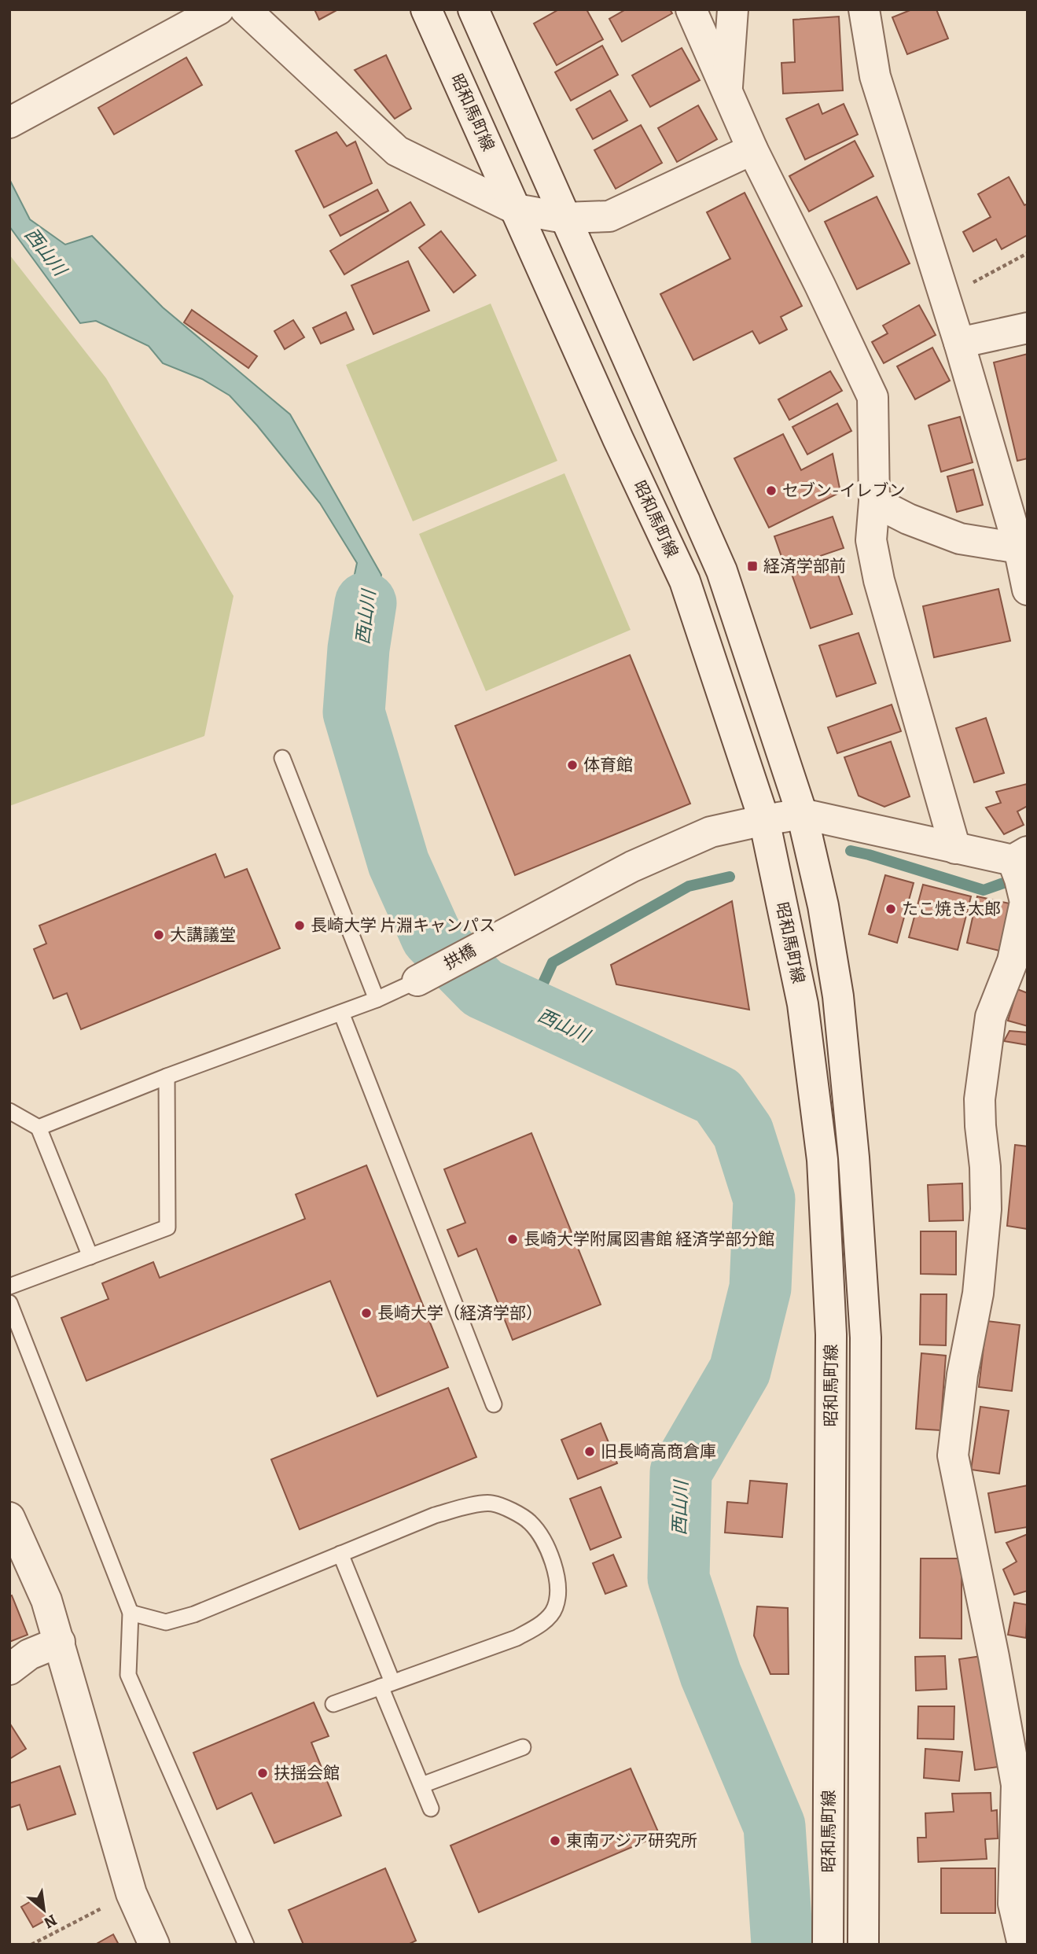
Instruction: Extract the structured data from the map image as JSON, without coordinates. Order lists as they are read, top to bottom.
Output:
{
  "streets": {
    "street": ["昭和馬町線", "拱橋"]
  },
  "crossings": [
    ["昭和馬町線", "拱橋"]
  ],
  "water": ["西山川"],
  "places": {
    "other": [
      "セブン-イレブン",
      "体育館",
      "たこ焼き太郎",
      "長崎大学 片淵キャンパス",
      "大講議堂",
      "長崎大学附属図書館 経済学部分館",
      "長崎大学（経済学部）",
      "旧長崎高商倉庫",
      "扶揺会館",
      "東南アジア研究所"
    ],
    "transit": ["経済学部前"]
  },
  "north": "bottom right"
}
